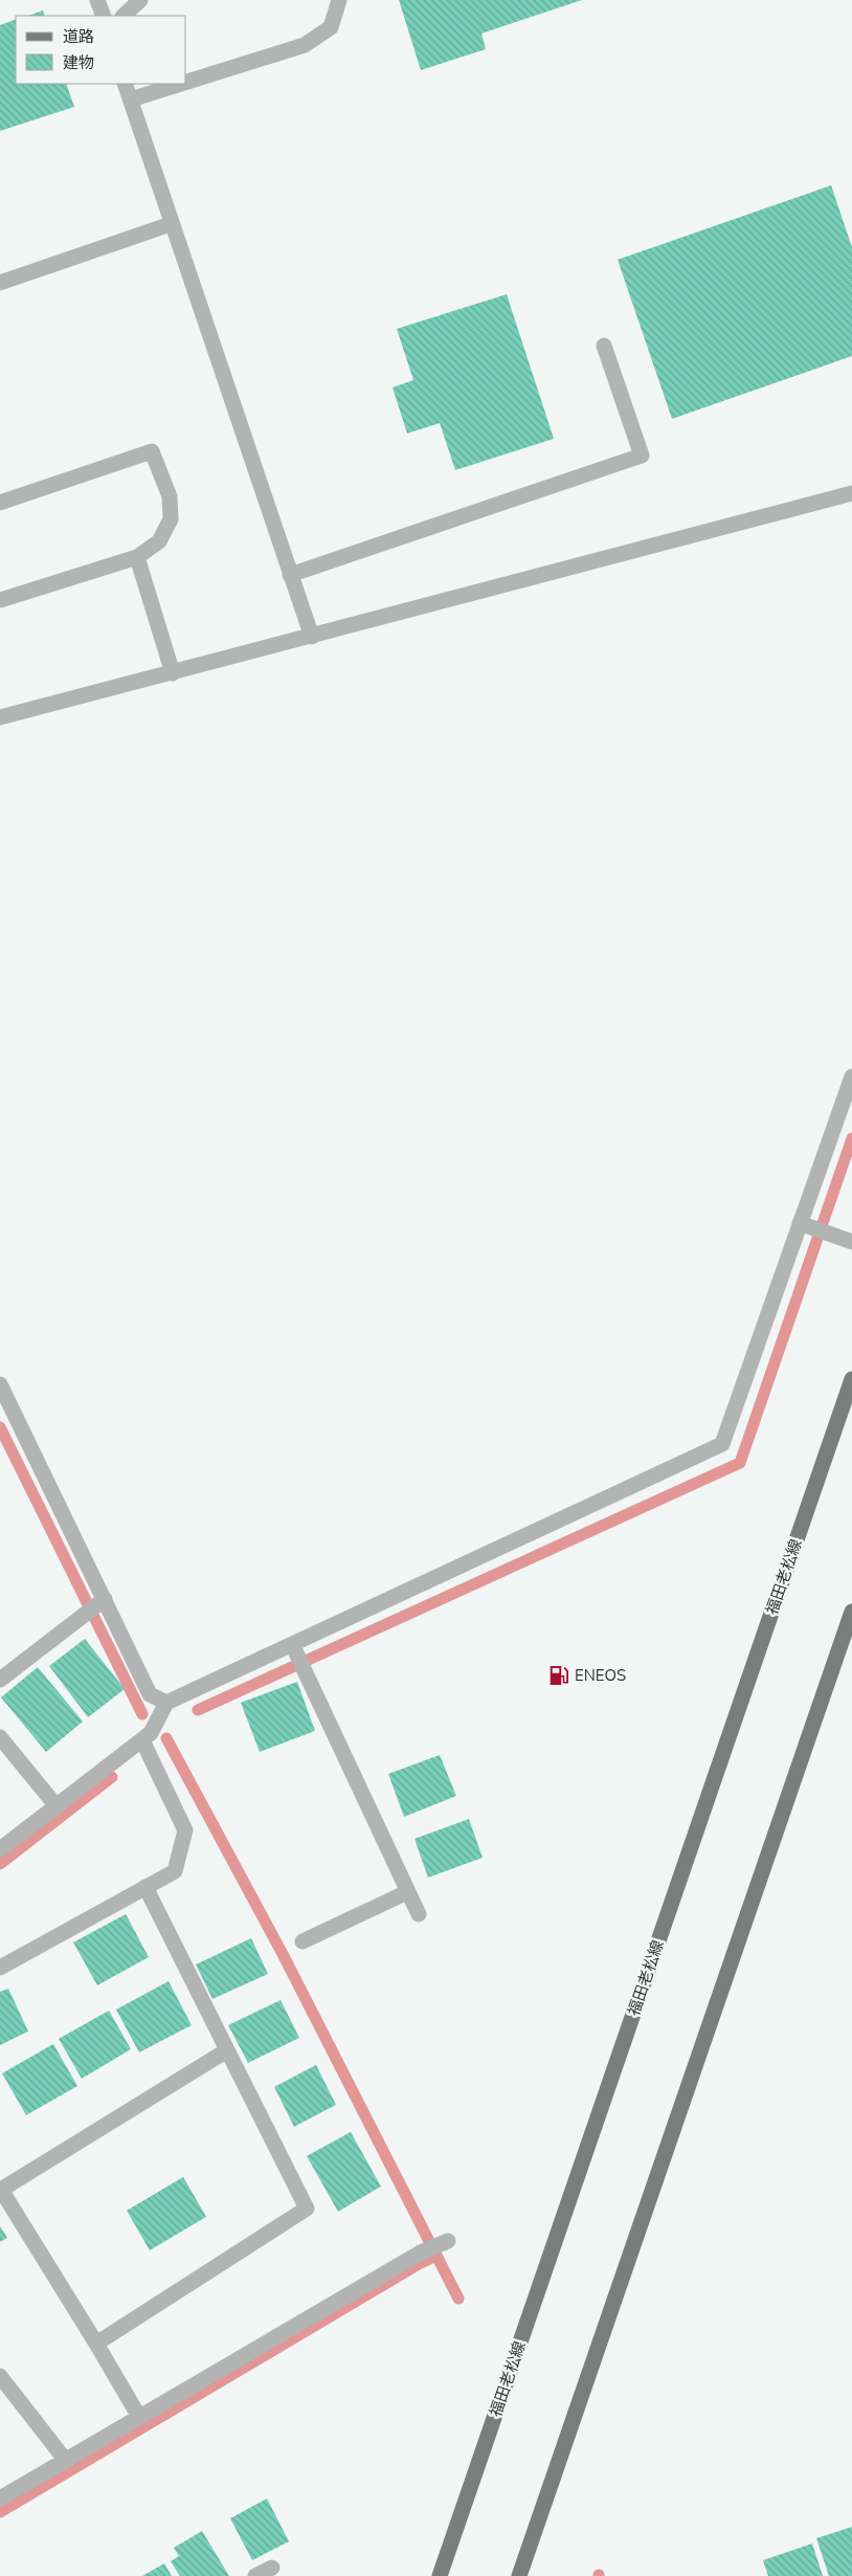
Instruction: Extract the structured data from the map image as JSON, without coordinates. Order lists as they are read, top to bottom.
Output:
{
  "streets": {
    "main road": ["福田老松線"]
  },
  "places": {
    "fuel station": ["ENEOS"]
  },
  "legend": ["道路", "建物"]
}
